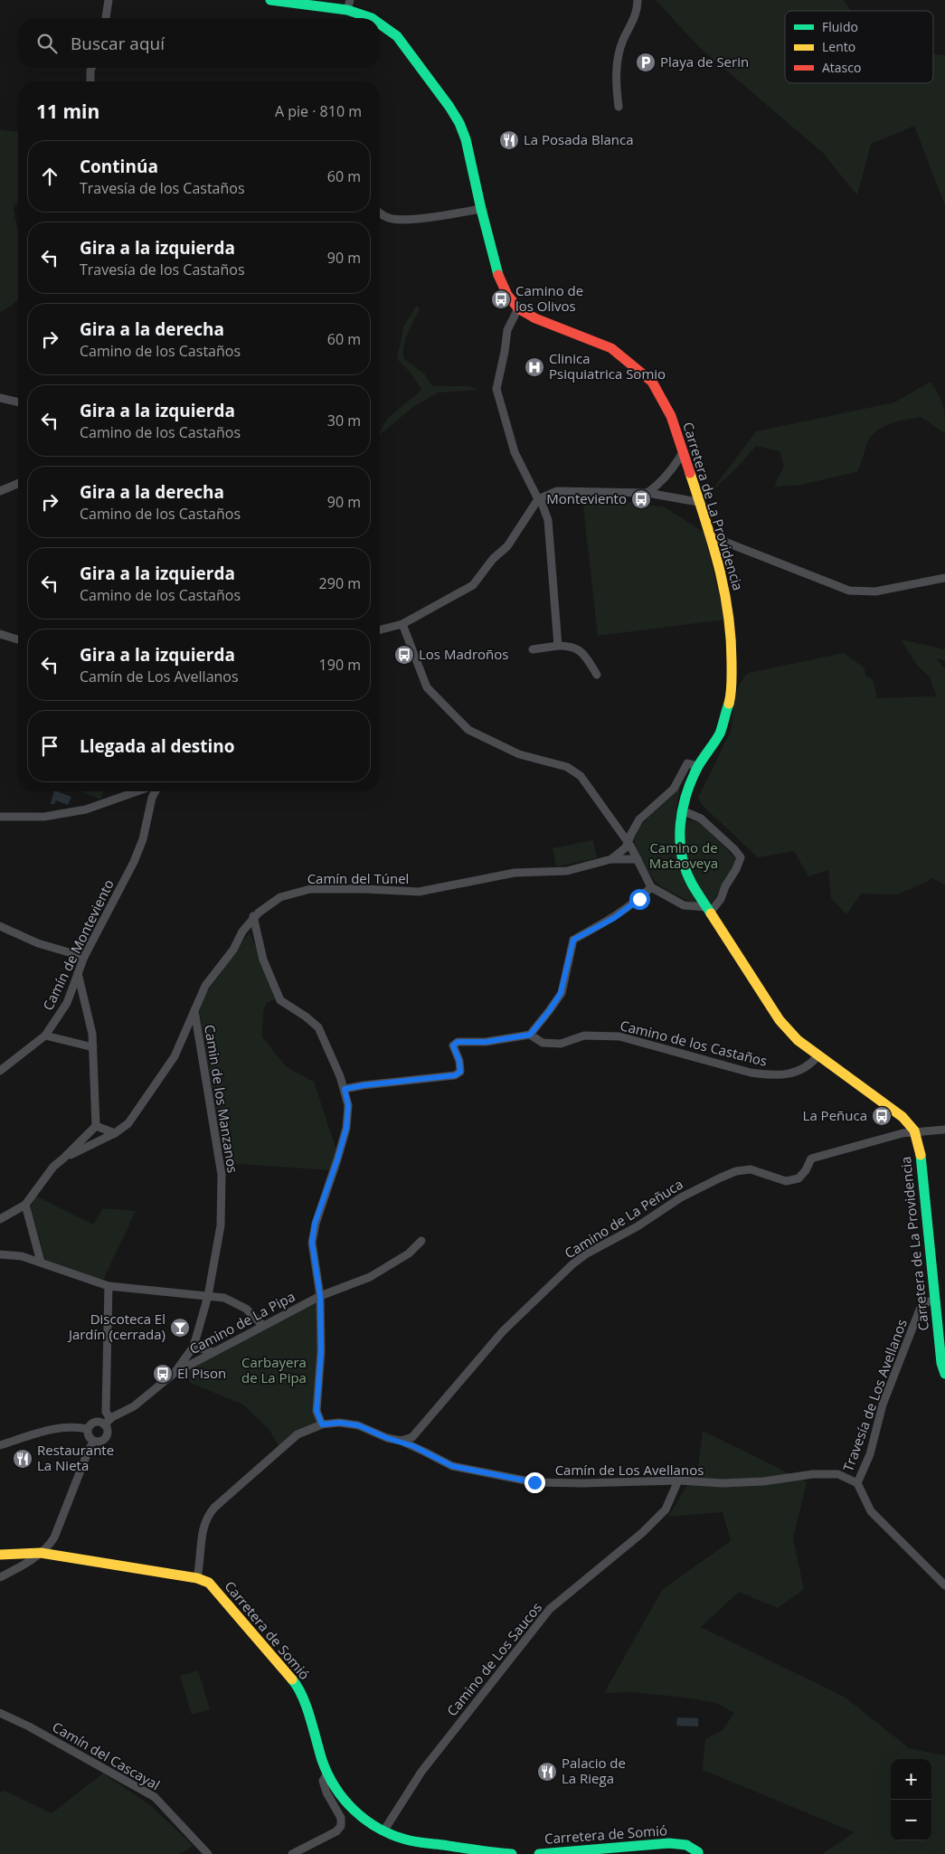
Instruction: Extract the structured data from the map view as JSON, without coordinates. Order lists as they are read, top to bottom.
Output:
{
  "streets": {
    "street": [
      "Carretera de La Providencia",
      "Camín del Túnel",
      "Camín de Monteviento",
      "Camino de los Castaños",
      "Camin de los Manzanos",
      "Camino de La Peñuca",
      "Camino de La Pipa",
      "Travesía de Los Avellanos",
      "Camín de Los Avellanos",
      "Carretera de Somió",
      "Camino de Los Saucos",
      "Camín del Cascayal"
    ]
  },
  "crossings": [
    ["Carretera de La Providencia", "Camino de los Castaños"],
    ["Carretera de La Providencia", "Camino de La Peñuca"],
    ["Carretera de La Providencia", "Travesía de Los Avellanos"],
    ["Camín del Túnel", "Camin de los Manzanos"],
    ["Camin de los Manzanos", "Camino de La Pipa"],
    ["Camino de La Peñuca", "Camín de Los Avellanos"],
    ["Travesía de Los Avellanos", "Camín de Los Avellanos"],
    ["Camín de Los Avellanos", "Carretera de Somió"],
    ["Camín de Los Avellanos", "Camino de Los Saucos"],
    ["Carretera de Somió", "Camino de Los Saucos"]
  ],
  "parks": ["Camino de Mataoveya", "Carbayera de La Pipa"],
  "places": {
    "parking": ["Playa de Serin"],
    "restaurant": ["La Posada Blanca", "Restaurante La Nieta", "Palacio de La Riega"],
    "bus stop": [
      "Camino de los Olivos",
      "Monteviento",
      "Los Madroños",
      "La Peñuca",
      "El Pison"
    ],
    "hospital": ["Clinica Psiquiatrica Somio"],
    "bar": ["Discoteca El Jardín (cerrada)"]
  },
  "legend": ["Fluido", "Lento", "Atasco"],
  "page": {
    "search": "Buscar aquí",
    "heading": ["11 min", "A pie · 810 m"],
    "list": [
      ["Continúa", "Travesía de los Castaños", "60 m"],
      ["Gira a la izquierda", "Travesía de los Castaños", "90 m"],
      ["Gira a la derecha", "Camino de los Castaños", "60 m"],
      ["Gira a la izquierda", "Camino de los Castaños", "30 m"],
      ["Gira a la derecha", "Camino de los Castaños", "90 m"],
      ["Gira a la izquierda", "Camino de los Castaños", "290 m"],
      ["Gira a la izquierda", "Camín de Los Avellanos", "190 m"],
      "Llegada al destino"
    ],
    "map_buttons": ["+", "−"]
  }
}
